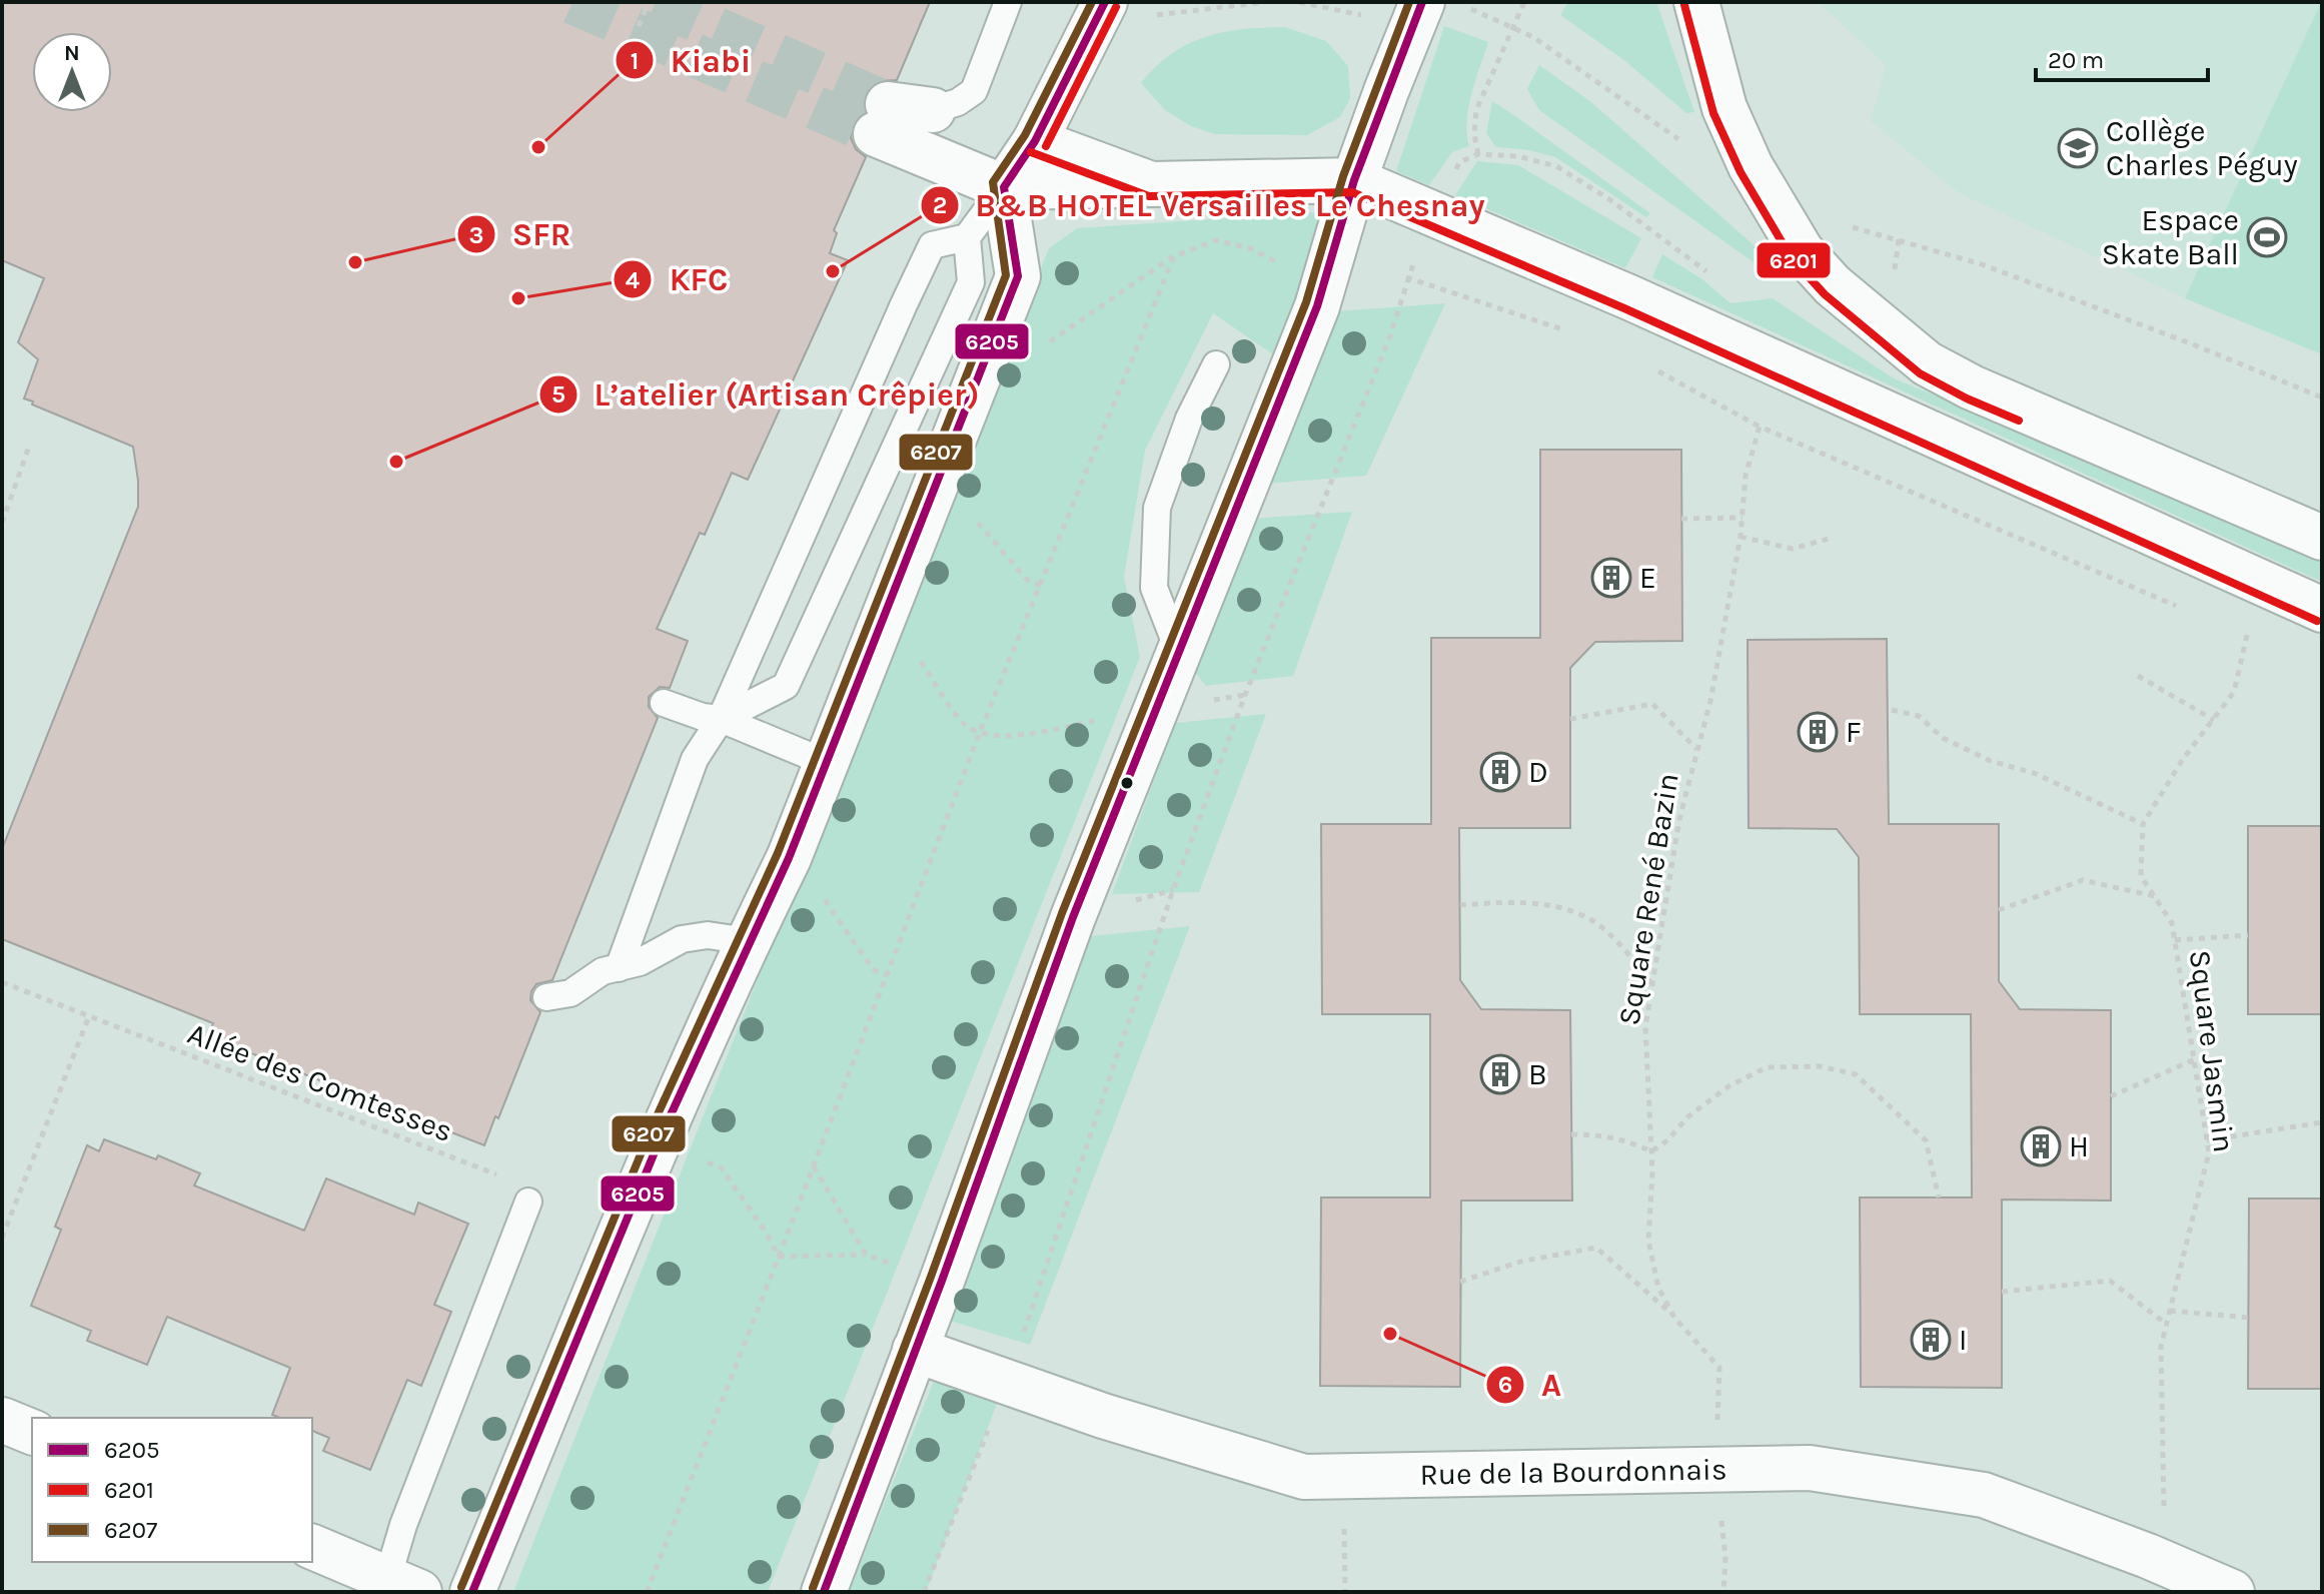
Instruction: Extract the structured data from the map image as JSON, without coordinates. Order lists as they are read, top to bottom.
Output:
{
  "streets": {
    "main road": ["Rue de la Bourdonnais"],
    "path": ["Square René Bazin", "Square Jasmin", "Allée des Comtesses"]
  },
  "crossings": [
    ["Square René Bazin", "Rue de la Bourdonnais"],
    ["Square Jasmin", "Rue de la Bourdonnais"]
  ],
  "places": {
    "other": [
      "Kiabi",
      "SFR",
      "B&B HOTEL Versailles Le Chesnay",
      "KFC",
      "L’atelier (Artisan Crêpier)",
      "A"
    ],
    "school or university": ["Collège Charles Péguy"],
    "sports": ["Espace Skate Ball"],
    "building": [
      "E",
      "F",
      "D",
      "B",
      "H",
      "I"
    ]
  },
  "lines": ["transit line 6205", "transit line 6207", "transit line 6201"],
  "legend": ["6205", "6201", "6207"],
  "scale_bar": "20 m",
  "north": "top"
}
